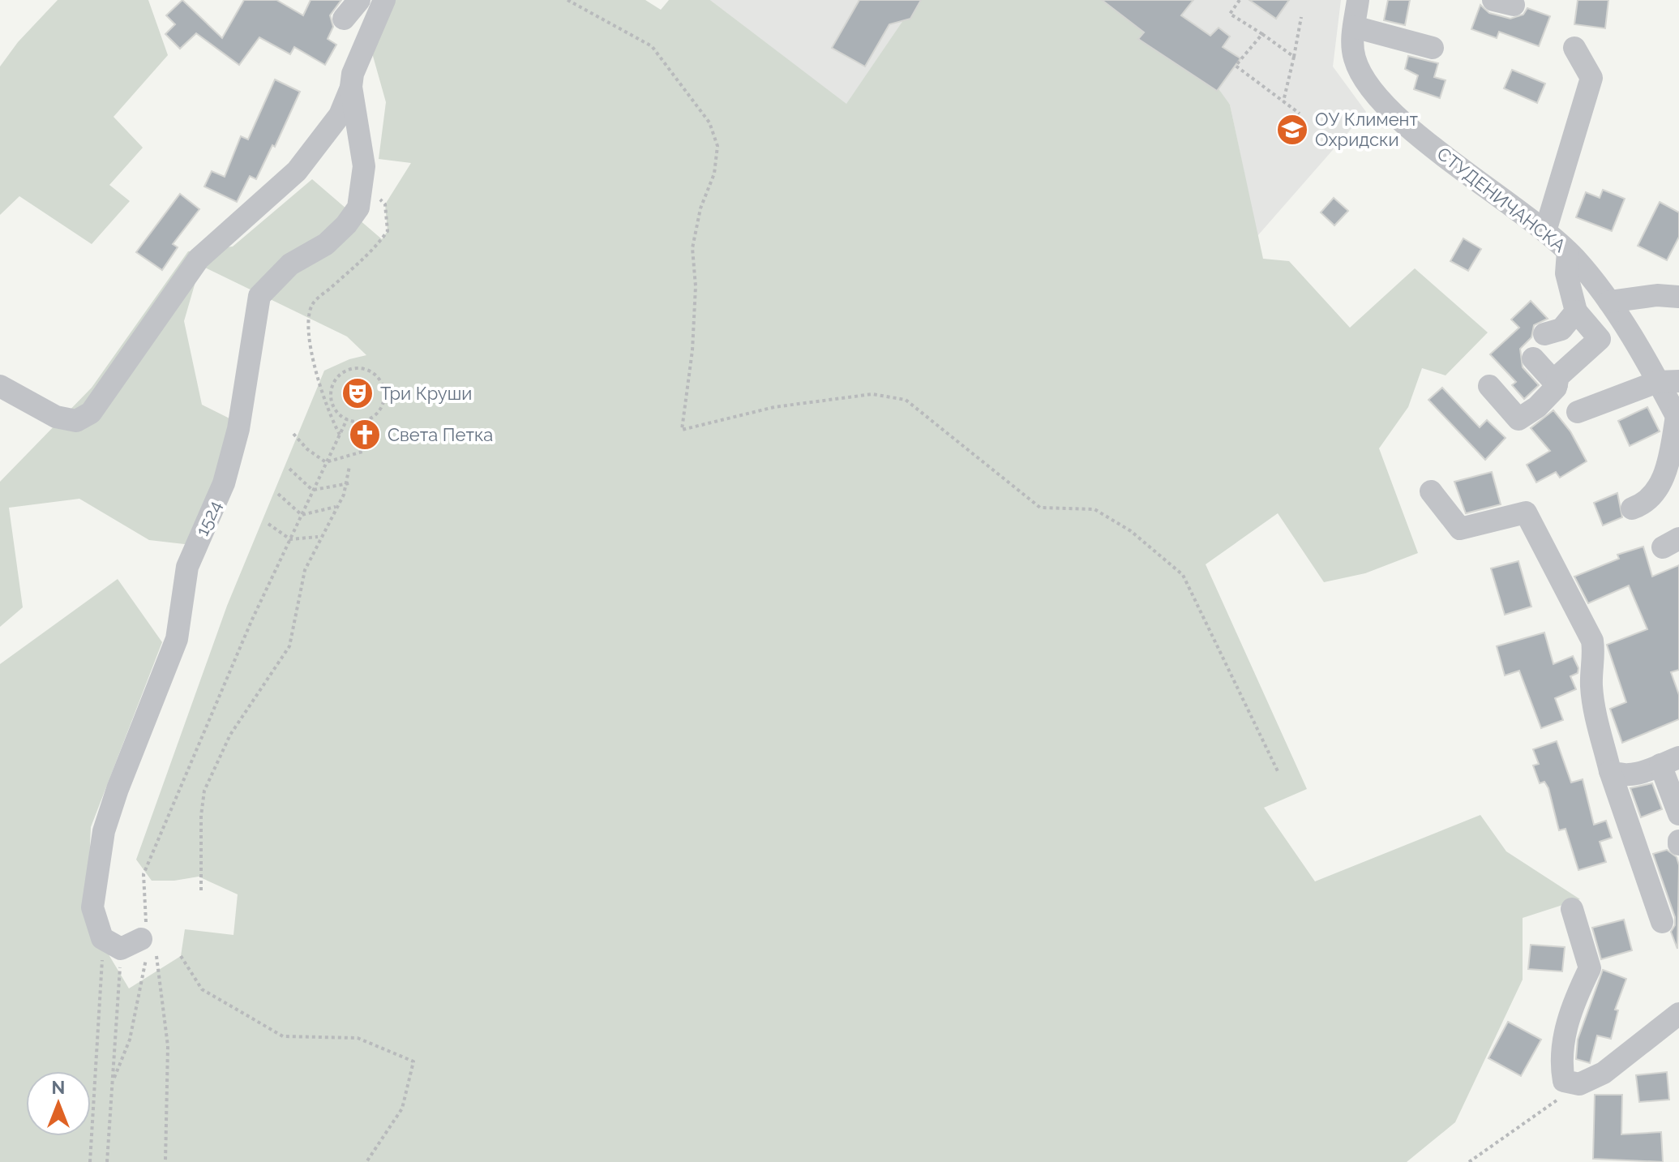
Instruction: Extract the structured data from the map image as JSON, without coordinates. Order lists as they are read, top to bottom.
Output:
{
  "streets": {
    "street": ["СТУДЕНИЧАНСКА", "1524"]
  },
  "places": {
    "school or university": ["ОУ Климент Охридски"],
    "theatre": ["Три Круши"],
    "church": ["Света Петка"]
  },
  "north": "top"
}
